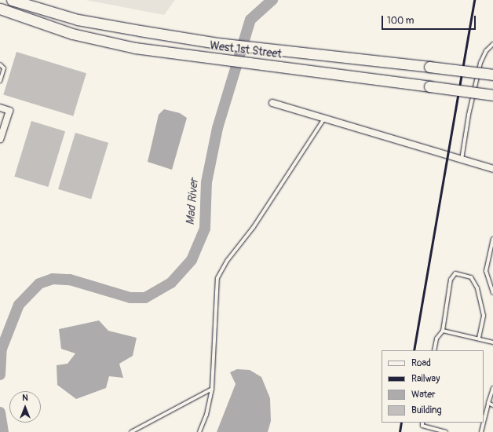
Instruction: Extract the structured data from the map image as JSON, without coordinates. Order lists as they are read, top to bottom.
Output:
{
  "streets": {
    "main road": ["West 1st Street"]
  },
  "water": ["Mad River"],
  "legend": [
    "Road",
    "Railway",
    "Water",
    "Building"
  ],
  "scale_bar": "100 m",
  "north": "top"
}
